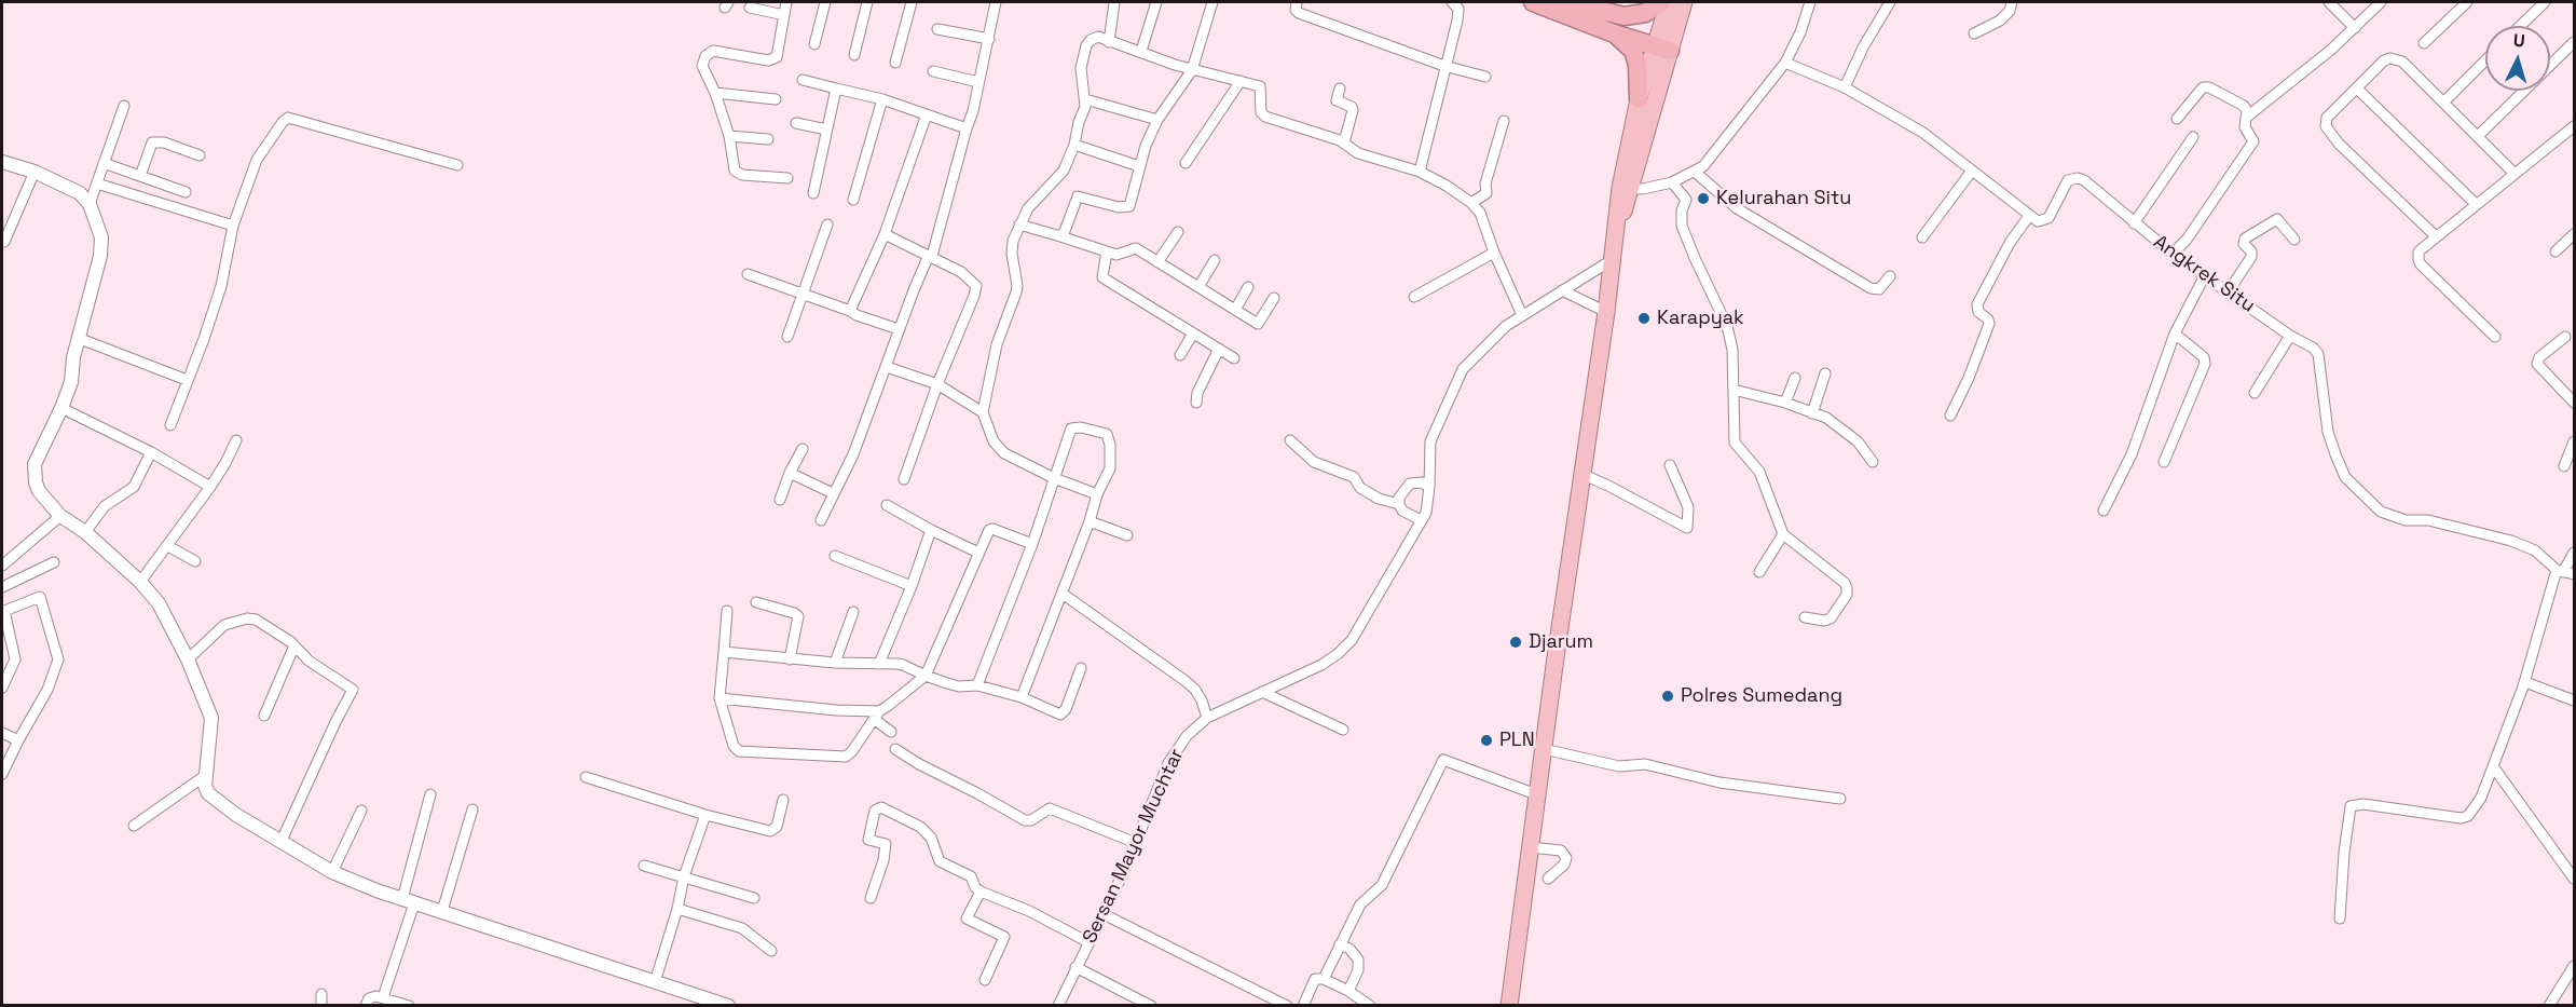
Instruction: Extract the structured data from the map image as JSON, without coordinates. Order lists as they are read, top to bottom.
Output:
{
  "streets": {
    "street": ["Angkrek Situ", "Sersan Mayor Muchtar"]
  },
  "places": [
    "Kelurahan Situ",
    "Karapyak",
    "Djarum",
    "Polres Sumedang",
    "PLN"
  ],
  "north": "top"
}
